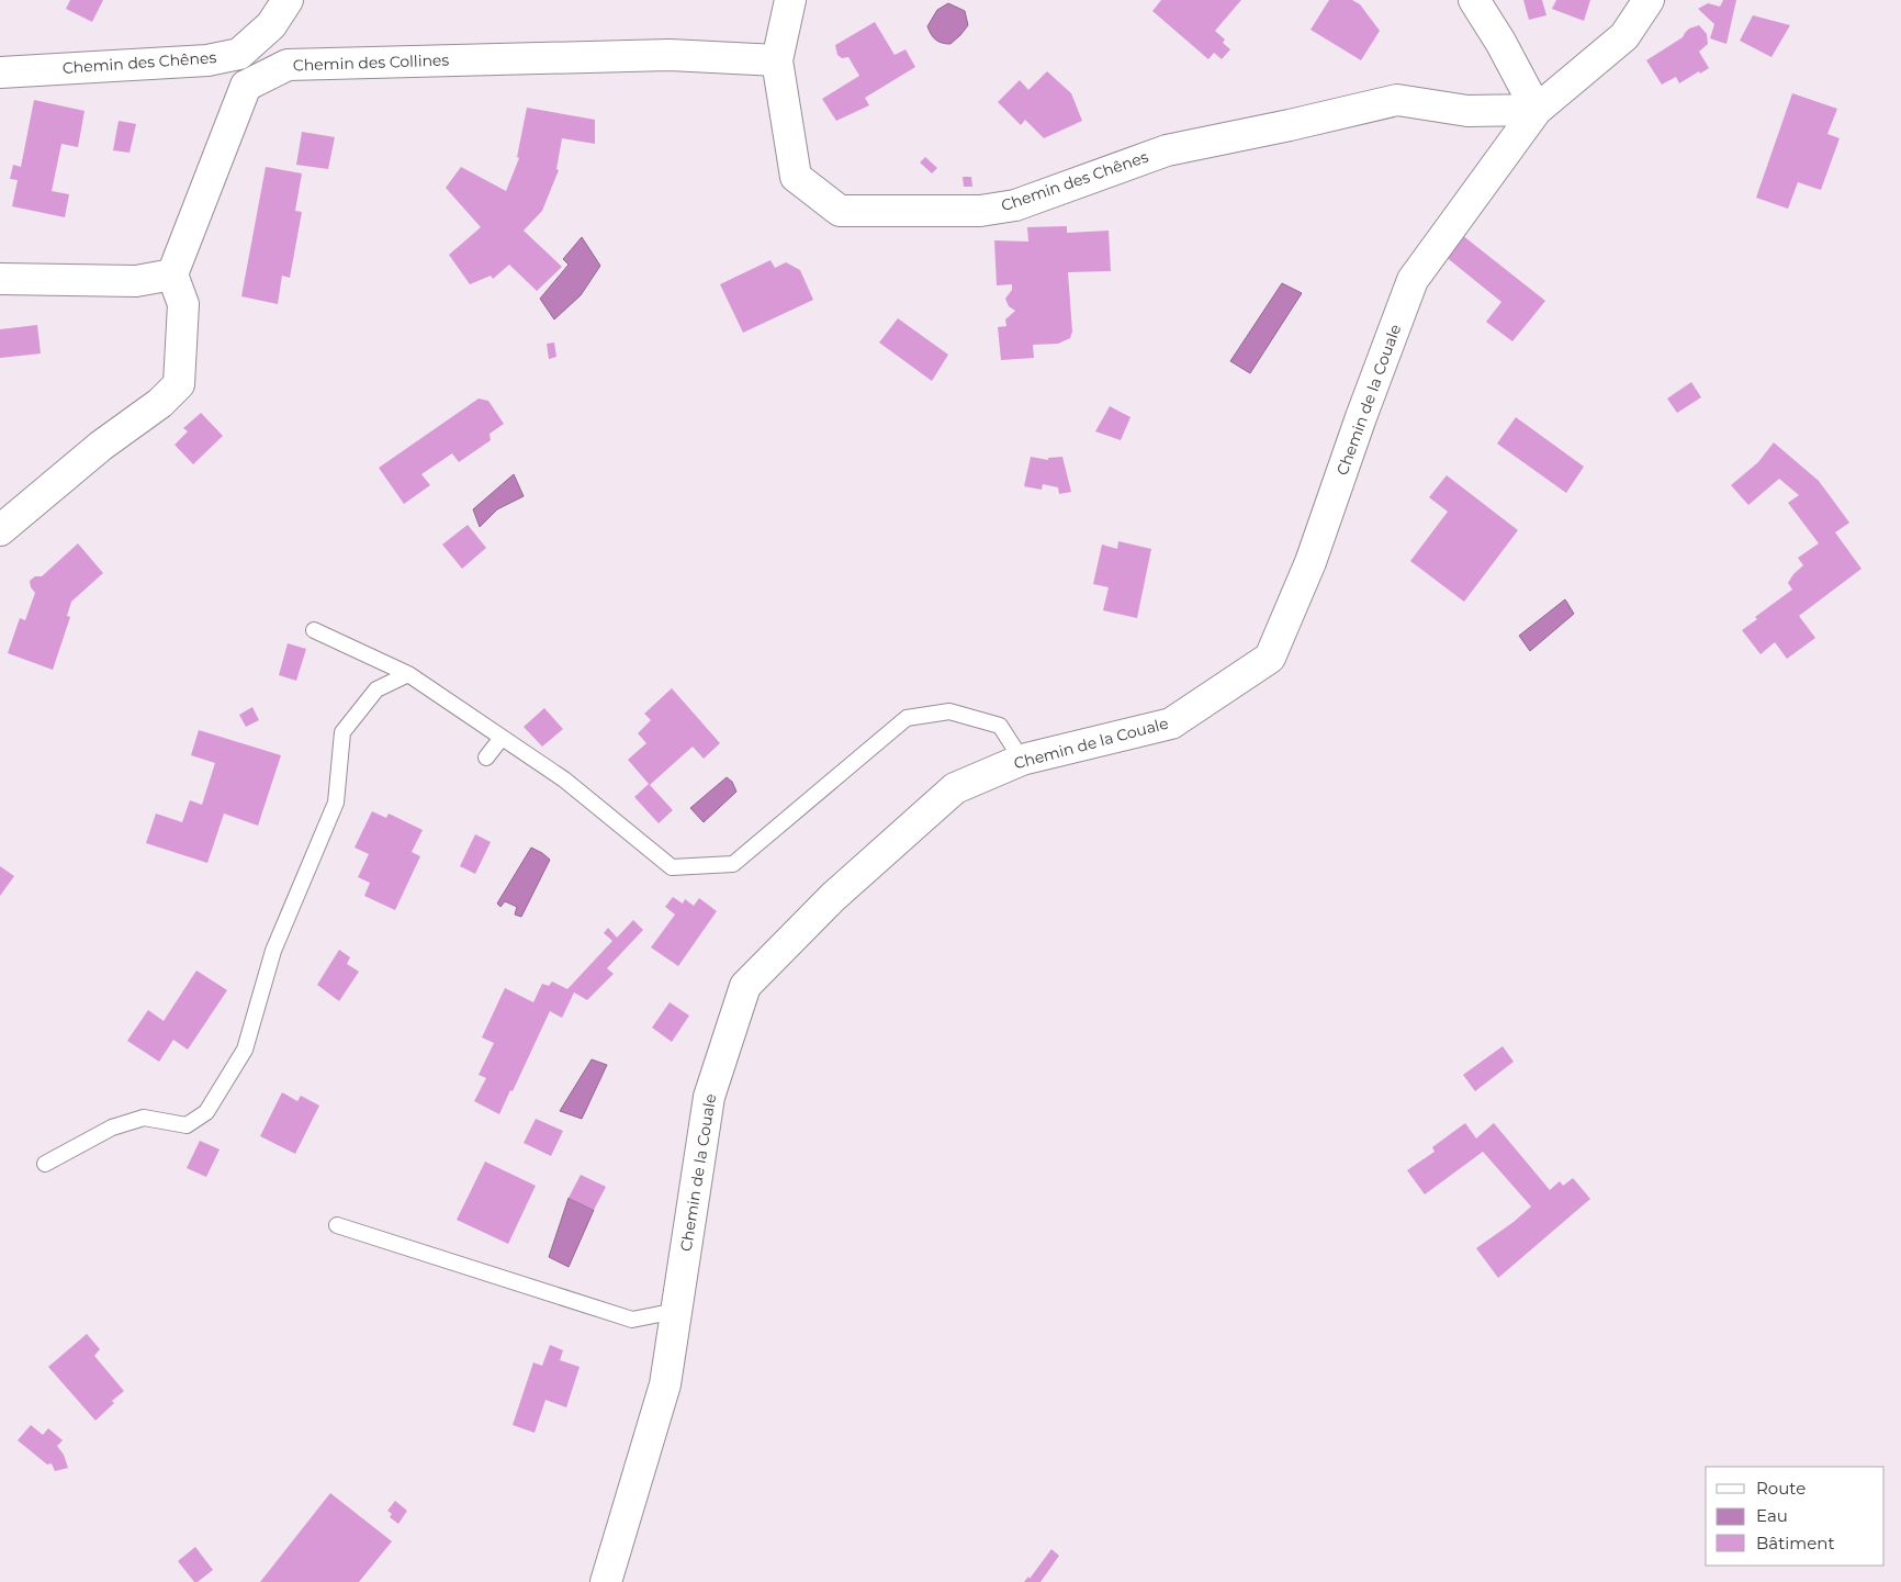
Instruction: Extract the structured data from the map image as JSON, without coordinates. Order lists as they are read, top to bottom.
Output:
{
  "streets": {
    "street": ["Chemin des Chênes", "Chemin des Collines", "Chemin de la Couale"]
  },
  "crossings": [
    ["Chemin des Chênes", "Chemin des Collines"],
    ["Chemin des Chênes", "Chemin de la Couale"]
  ],
  "legend": ["Route", "Eau", "Bâtiment"]
}
